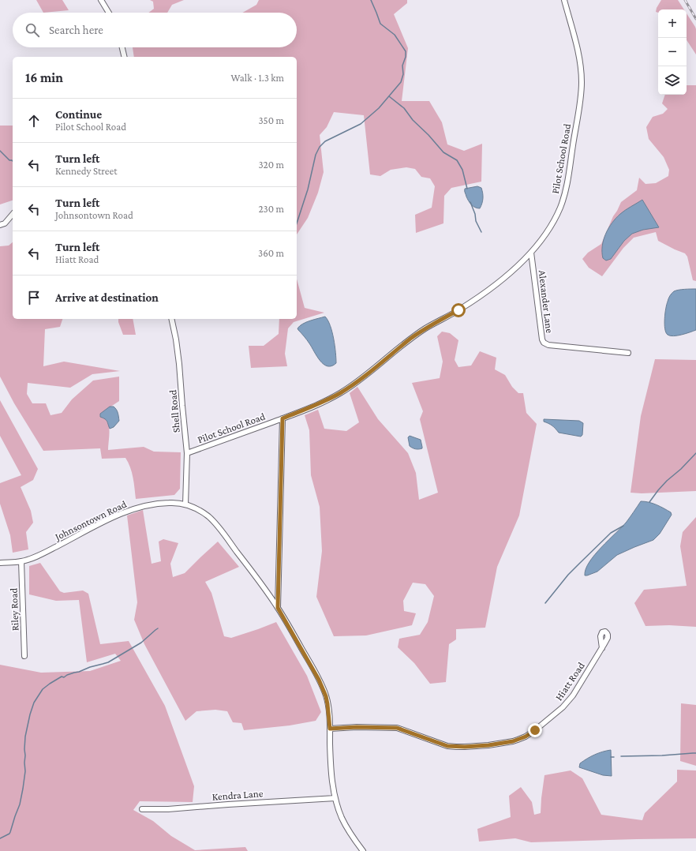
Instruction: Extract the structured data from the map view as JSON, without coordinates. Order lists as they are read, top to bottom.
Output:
{
  "streets": {
    "street": [
      "Pilot School Road",
      "Alexander Lane",
      "Shell Road",
      "Johnsontown Road",
      "Riley Road",
      "Hiatt Road",
      "Kendra Lane"
    ]
  },
  "crossings": [
    ["Pilot School Road", "Alexander Lane"],
    ["Pilot School Road", "Shell Road"],
    ["Shell Road", "Johnsontown Road"],
    ["Johnsontown Road", "Riley Road"],
    ["Johnsontown Road", "Hiatt Road"],
    ["Johnsontown Road", "Kendra Lane"]
  ],
  "page": {
    "map_buttons": ["+", "−"],
    "search": "Search here",
    "heading": ["16 min", "Walk · 1.3 km"],
    "list": [
      ["Continue", "Pilot School Road", "350 m"],
      ["Turn left", "Kennedy Street", "320 m"],
      ["Turn left", "Johnsontown Road", "230 m"],
      ["Turn left", "Hiatt Road", "360 m"],
      "Arrive at destination"
    ]
  }
}
